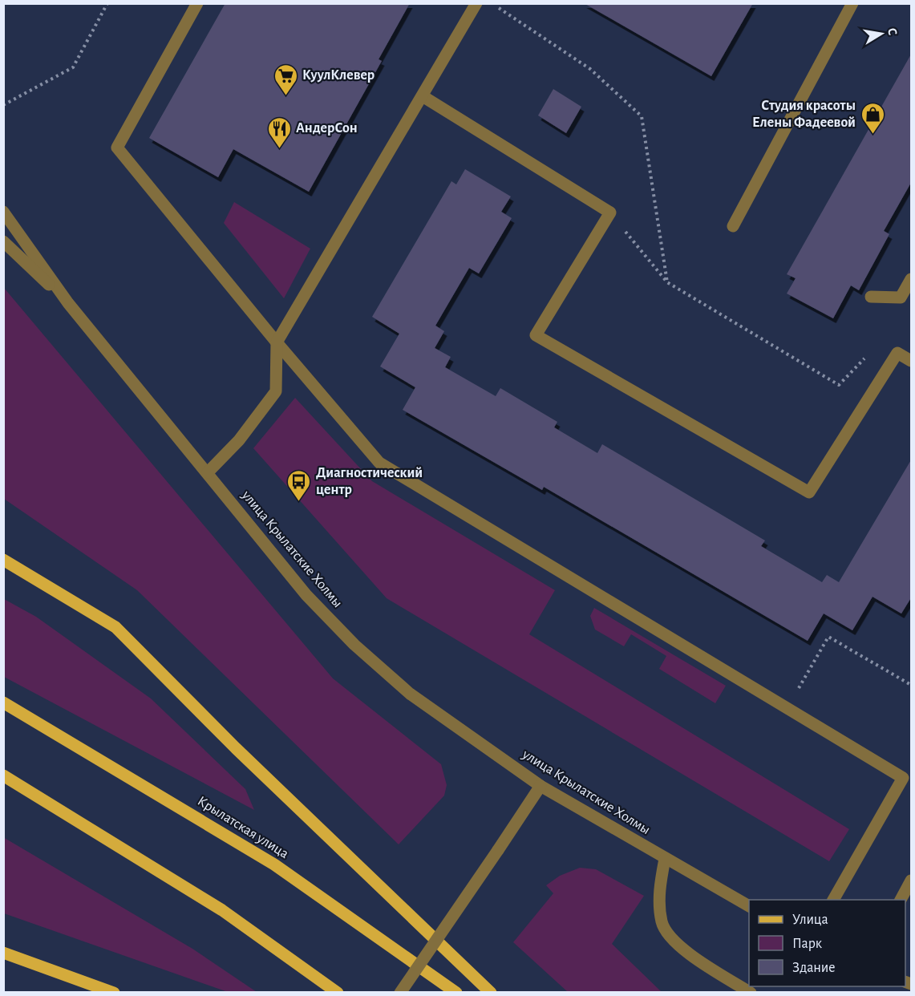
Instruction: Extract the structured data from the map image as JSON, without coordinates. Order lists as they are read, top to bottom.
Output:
{
  "streets": {
    "main road": ["Крылатская улица"],
    "street": ["улица Крылатские Холмы"]
  },
  "places": {
    "supermarket": ["КуулКлевер"],
    "shop": ["Студия красоты Елены Фадеевой"],
    "restaurant": ["АндерСон"],
    "bus stop": ["Диагностический центр"]
  },
  "legend": ["Улица", "Парк", "Здание"],
  "north": "right"
}
